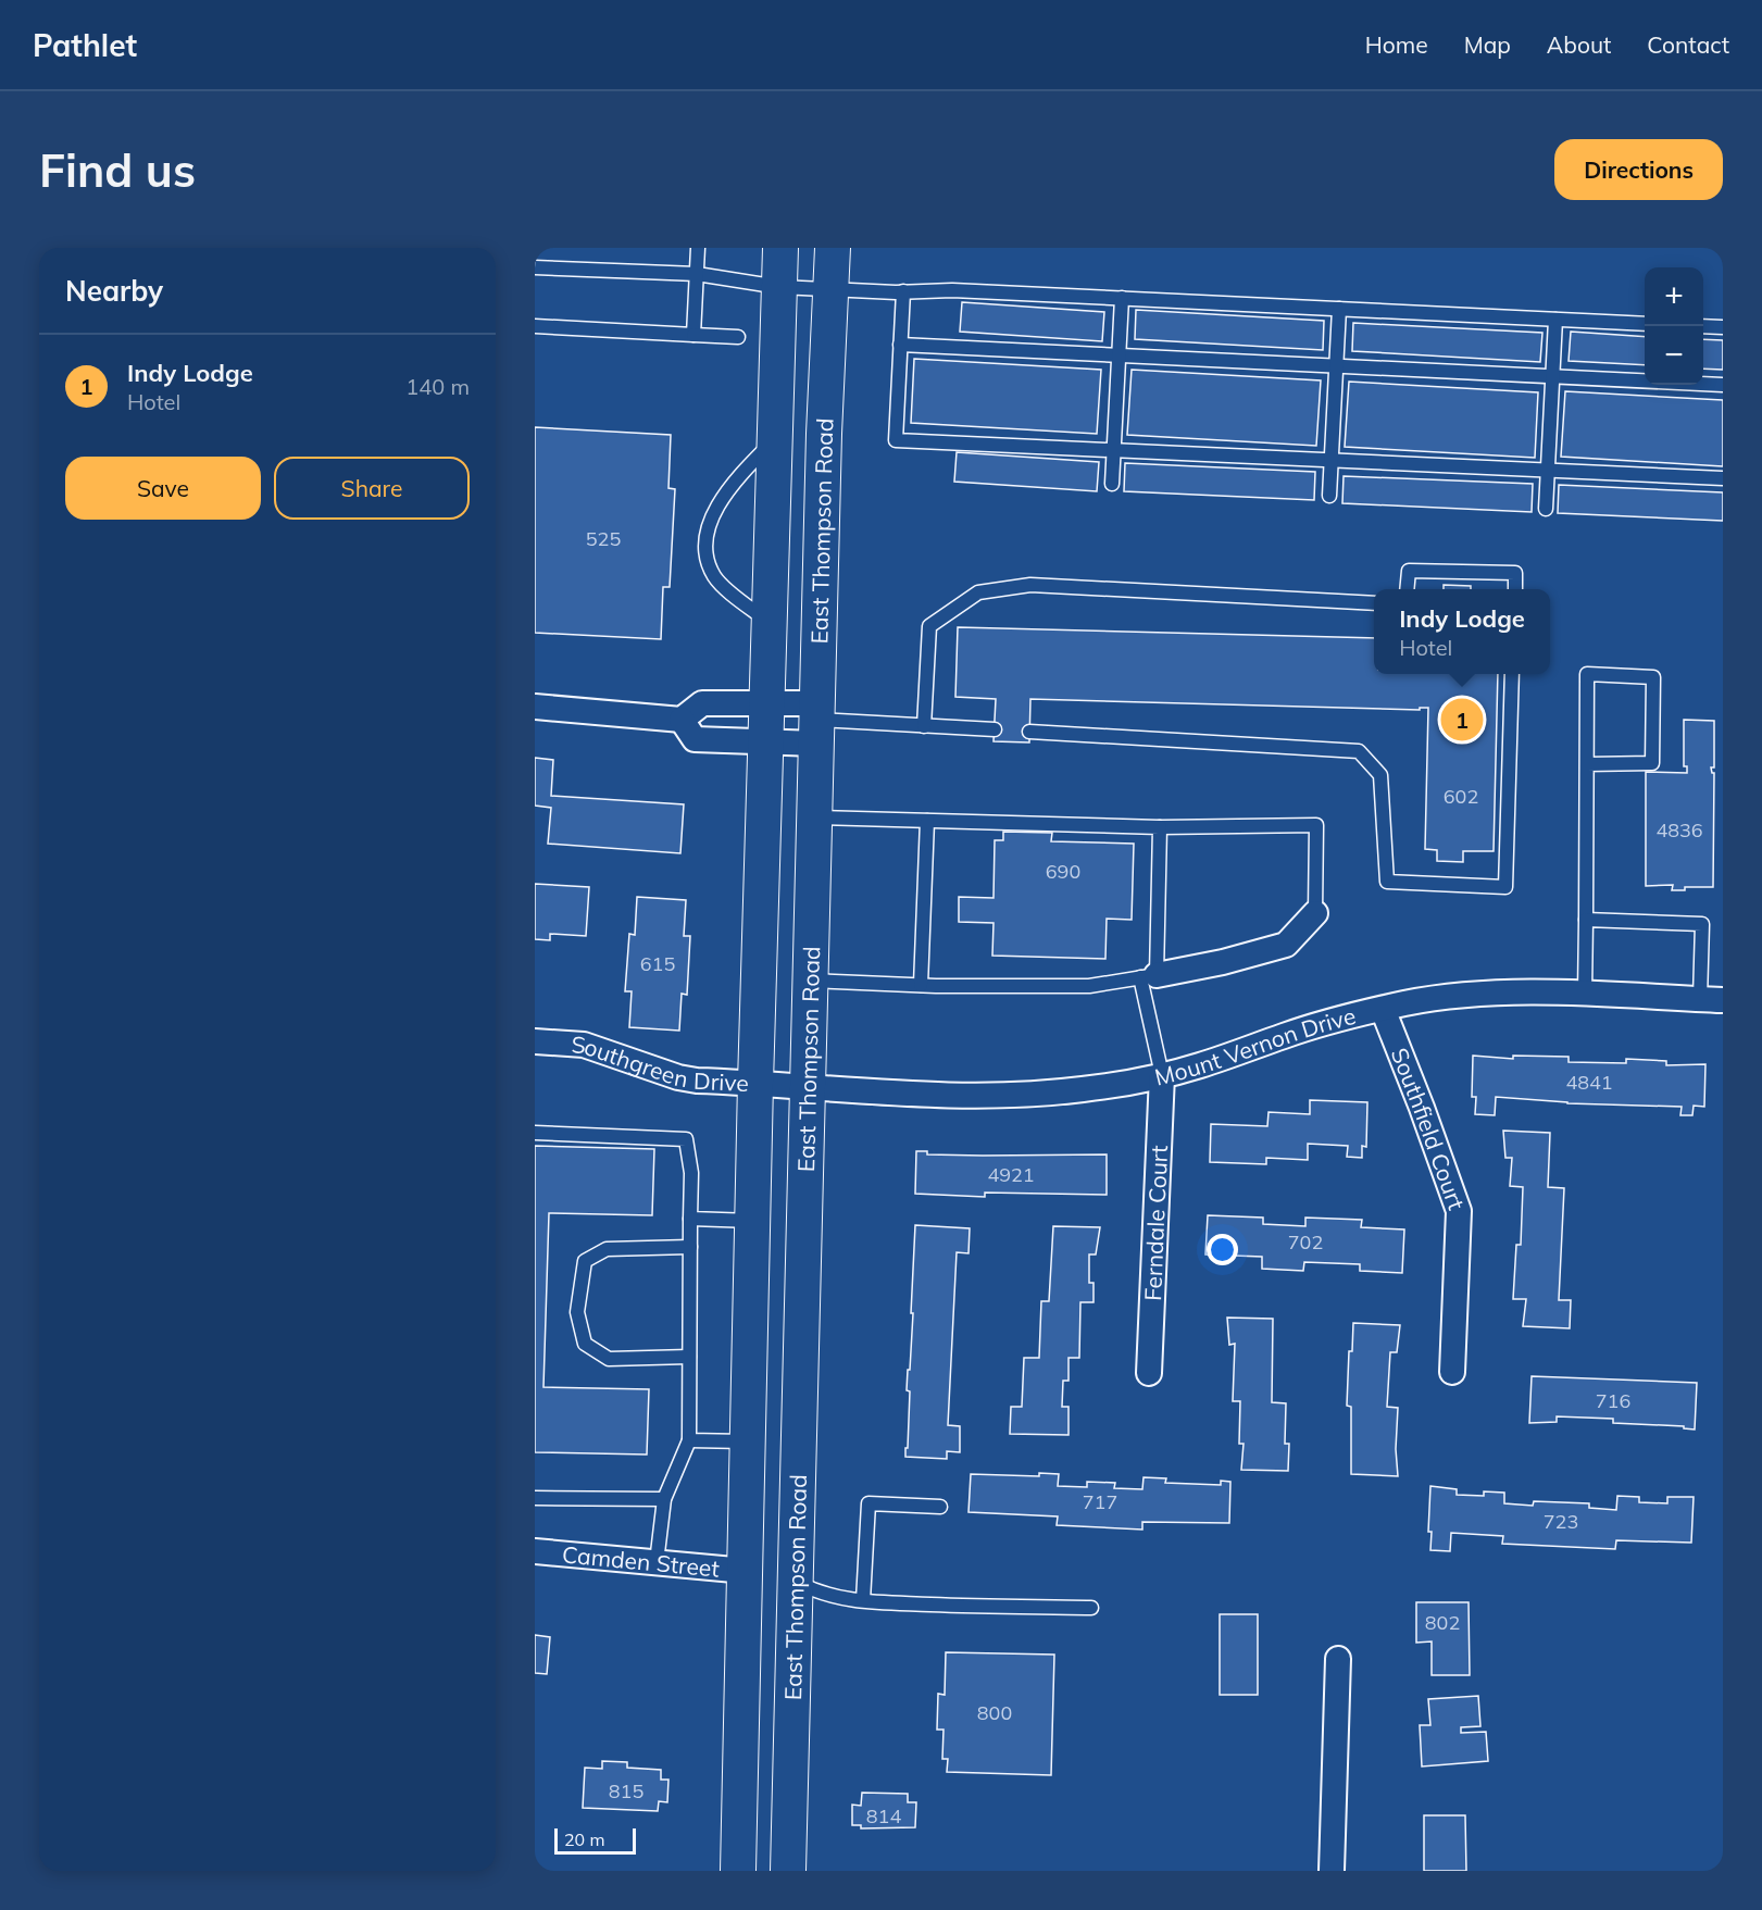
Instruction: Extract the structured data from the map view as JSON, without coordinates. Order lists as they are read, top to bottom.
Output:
{
  "streets": {
    "main road": ["East Thompson Road"],
    "street": [
      "Mount Vernon Drive",
      "Southgreen Drive",
      "Southfield Court",
      "Ferndale Court",
      "Camden Street"
    ]
  },
  "crossings": [
    ["East Thompson Road", "Mount Vernon Drive"],
    ["East Thompson Road", "Southgreen Drive"],
    ["East Thompson Road", "Camden Street"],
    ["Mount Vernon Drive", "Southgreen Drive"],
    ["Mount Vernon Drive", "Southfield Court"],
    ["Mount Vernon Drive", "Ferndale Court"]
  ],
  "house_numbers": [
    "525",
    "602",
    "4836",
    "690",
    "615",
    "4841",
    "4921",
    "702",
    "716",
    "717",
    "723",
    "802",
    "800",
    "815",
    "814"
  ],
  "scale_bar": "20 m",
  "page": {
    "header": "Pathlet",
    "nav": [
      "Home",
      "Map",
      "About",
      "Contact"
    ],
    "buttons": [
      "Directions",
      ["Save", "Share"]
    ],
    "title": "Find us",
    "heading": "Nearby",
    "map_buttons": ["+", "−"],
    "list": [
      {
        "mark": "1",
        "name": "Indy Lodge",
        "note": "Hotel",
        "value": "140 m"
      }
    ],
    "popup": ["Indy Lodge", "Hotel"],
    "pins": "1",
    "scale": "20 m"
  }
}
